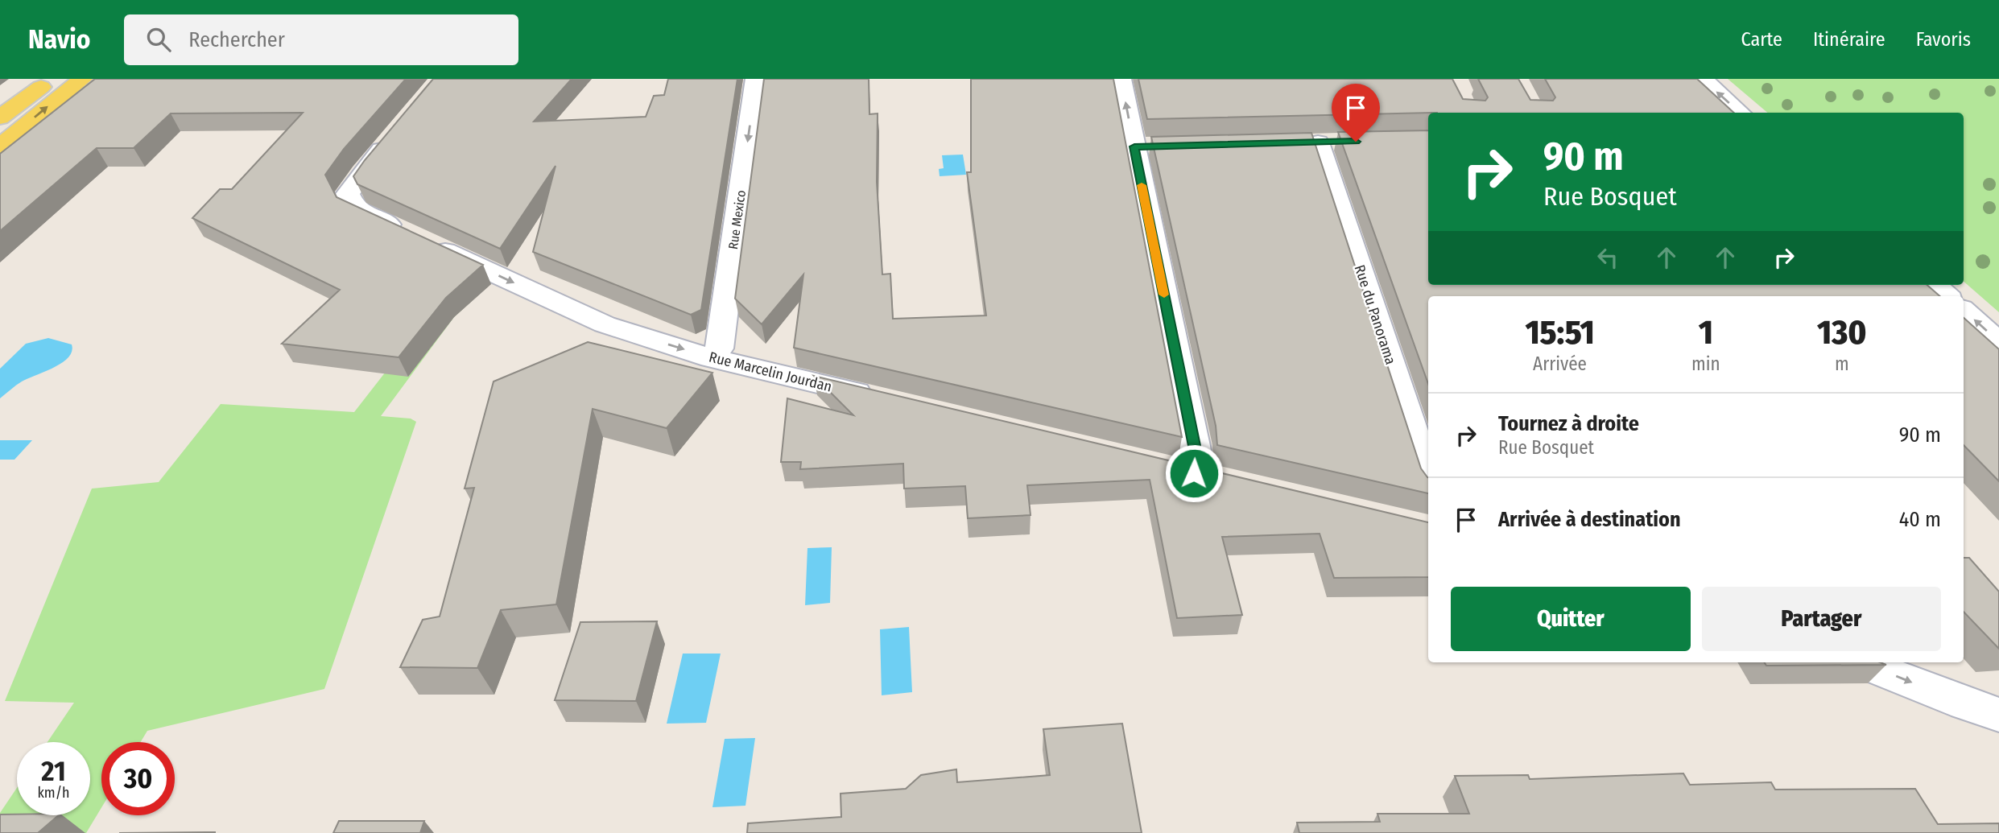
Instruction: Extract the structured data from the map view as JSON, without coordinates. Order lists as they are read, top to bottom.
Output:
{
  "streets": {
    "street": ["Rue Mexico", "Rue du Panorama", "Rue Marcelin Jourdan"]
  },
  "crossings": [
    ["Rue Mexico", "Rue Marcelin Jourdan"]
  ],
  "one_way": ["Rue Mexico"],
  "page": {
    "header": "Navio",
    "search": "Rechercher",
    "nav": ["Carte", "Itinéraire", "Favoris"],
    "turn": ["90 m", "Rue Bosquet"],
    "eta": [
      "15:51",
      "Arrivée",
      "1",
      "min",
      "130",
      "m"
    ],
    "list": [
      {
        "name": "Tournez à droite",
        "note": "Rue Bosquet",
        "value": "90 m"
      },
      {
        "name": "Arrivée à destination",
        "value": "40 m"
      }
    ],
    "buttons": ["Quitter", "Partager"],
    "speed": "21 km/h",
    "limit": "30"
  }
}
